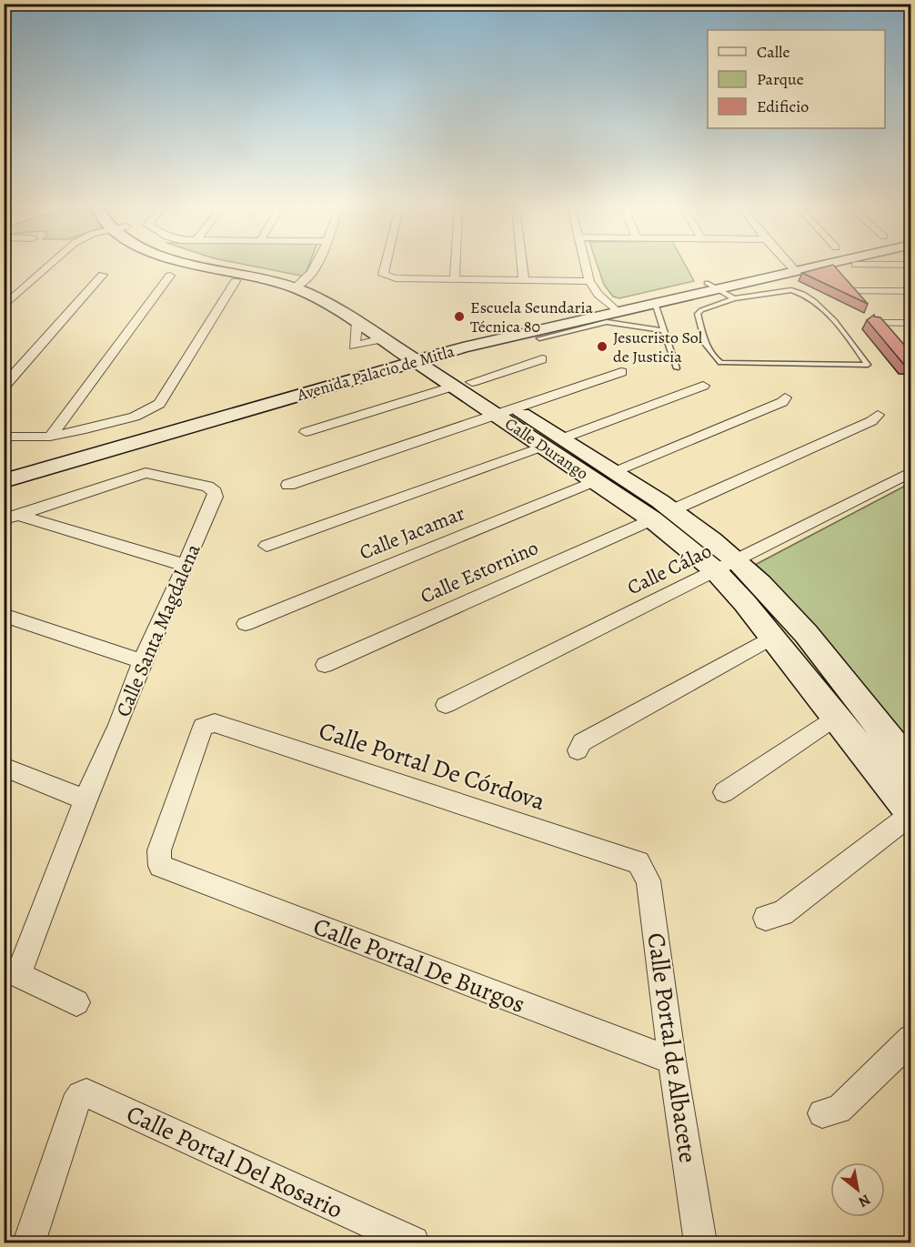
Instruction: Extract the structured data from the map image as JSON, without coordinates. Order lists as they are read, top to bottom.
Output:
{
  "streets": {
    "main road": ["Avenida Palacio de Mitla", "Calle Durango"],
    "street": [
      "Calle Jacamar",
      "Calle Cálao",
      "Calle Estornino",
      "Calle Santa Magdalena",
      "Calle Portal De Córdova",
      "Calle Portal De Burgos",
      "Calle Portal de Albacete",
      "Calle Portal Del Rosario"
    ]
  },
  "crossings": [
    ["Avenida Palacio de Mitla", "Calle Durango"],
    ["Calle Durango", "Calle Jacamar"],
    ["Calle Durango", "Calle Cálao"],
    ["Calle Durango", "Calle Estornino"],
    ["Calle Portal De Córdova", "Calle Portal De Burgos"],
    ["Calle Portal De Córdova", "Calle Portal de Albacete"],
    ["Calle Portal De Burgos", "Calle Portal de Albacete"]
  ],
  "places": ["Escuela Seundaria Técnica 80", "Jesucristo Sol de Justicia"],
  "legend": ["Calle", "Parque", "Edificio"],
  "north": "bottom right"
}
